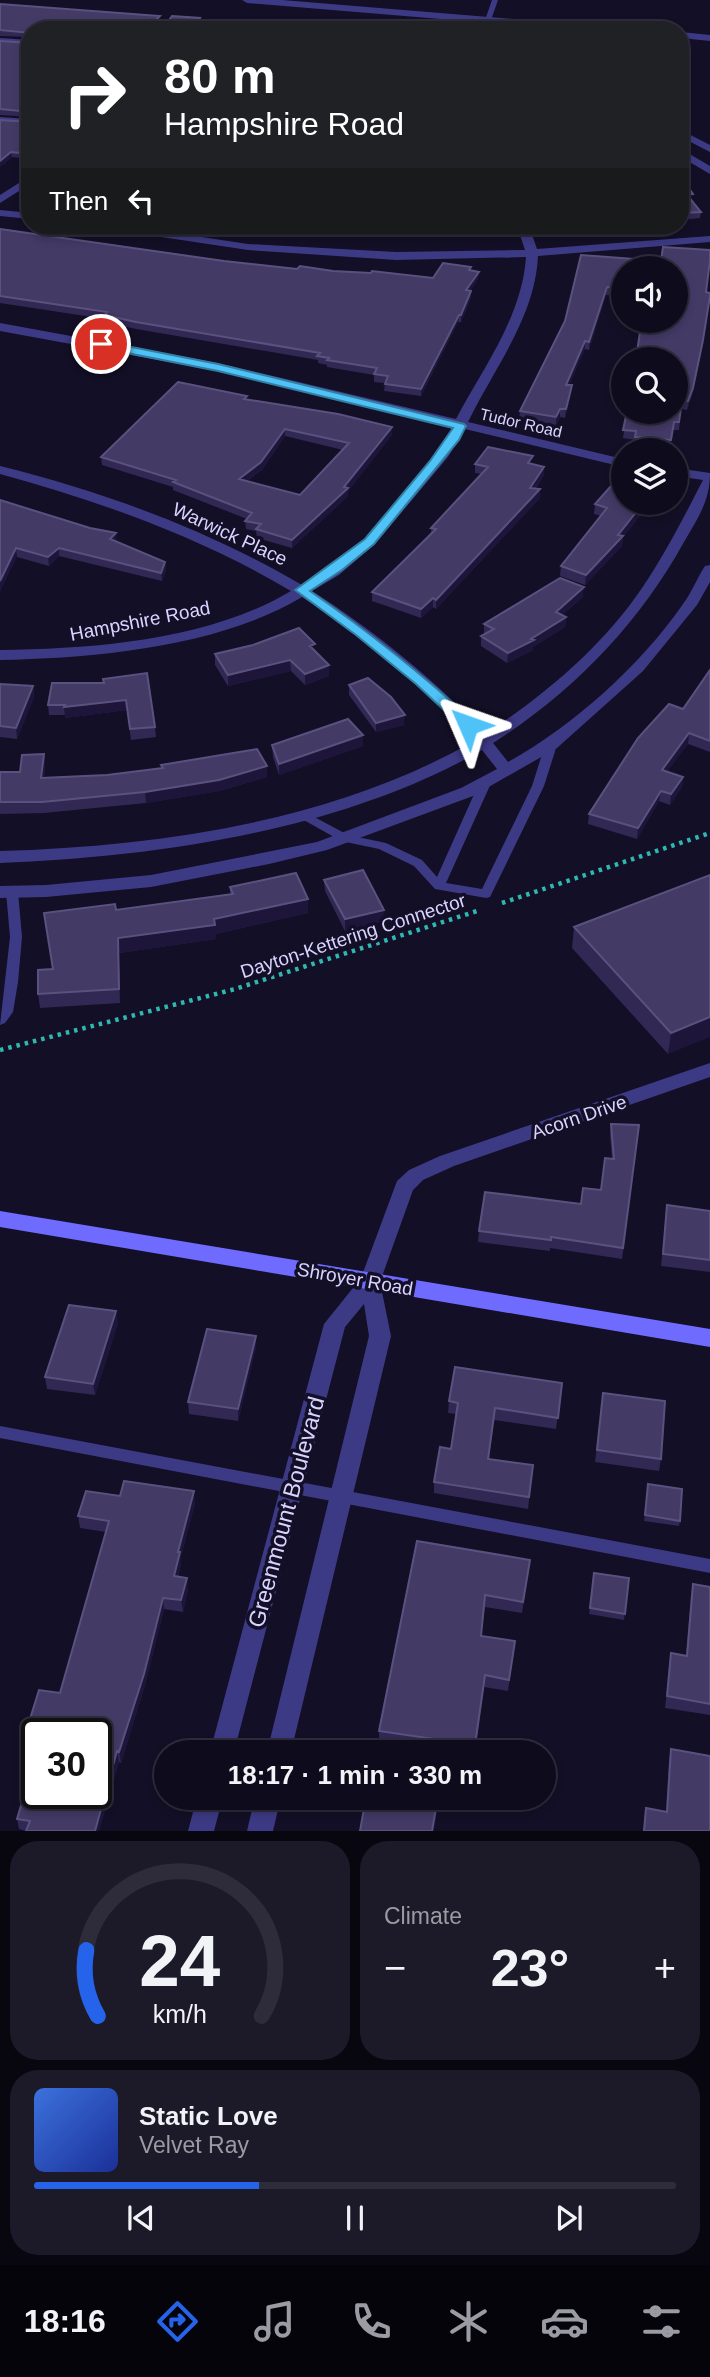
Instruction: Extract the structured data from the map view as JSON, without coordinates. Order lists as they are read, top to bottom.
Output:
{
  "streets": {
    "main road": ["Shroyer Road"],
    "street": [
      "Tudor Road",
      "Warwick Place",
      "Hampshire Road",
      "Acorn Drive",
      "Greenmount Boulevard"
    ],
    "path": ["Dayton-Kettering Connector"]
  },
  "crossings": [
    ["Tudor Road", "Hampshire Road"],
    ["Warwick Place", "Hampshire Road"],
    ["Acorn Drive", "Greenmount Boulevard"],
    ["Shroyer Road", "Greenmount Boulevard"]
  ],
  "page": {
    "turn": ["80 m", "Hampshire Road"],
    "then": "Then",
    "limit": "30",
    "trip": "18:17 · 1 min · 330 m",
    "tile": "Climate",
    "heat": ["−", "23°", "+"],
    "song": ["Static Love", "Velvet Ray"],
    "tabs": "18:16",
    "gauge": ["24", "km/h"]
  }
}
